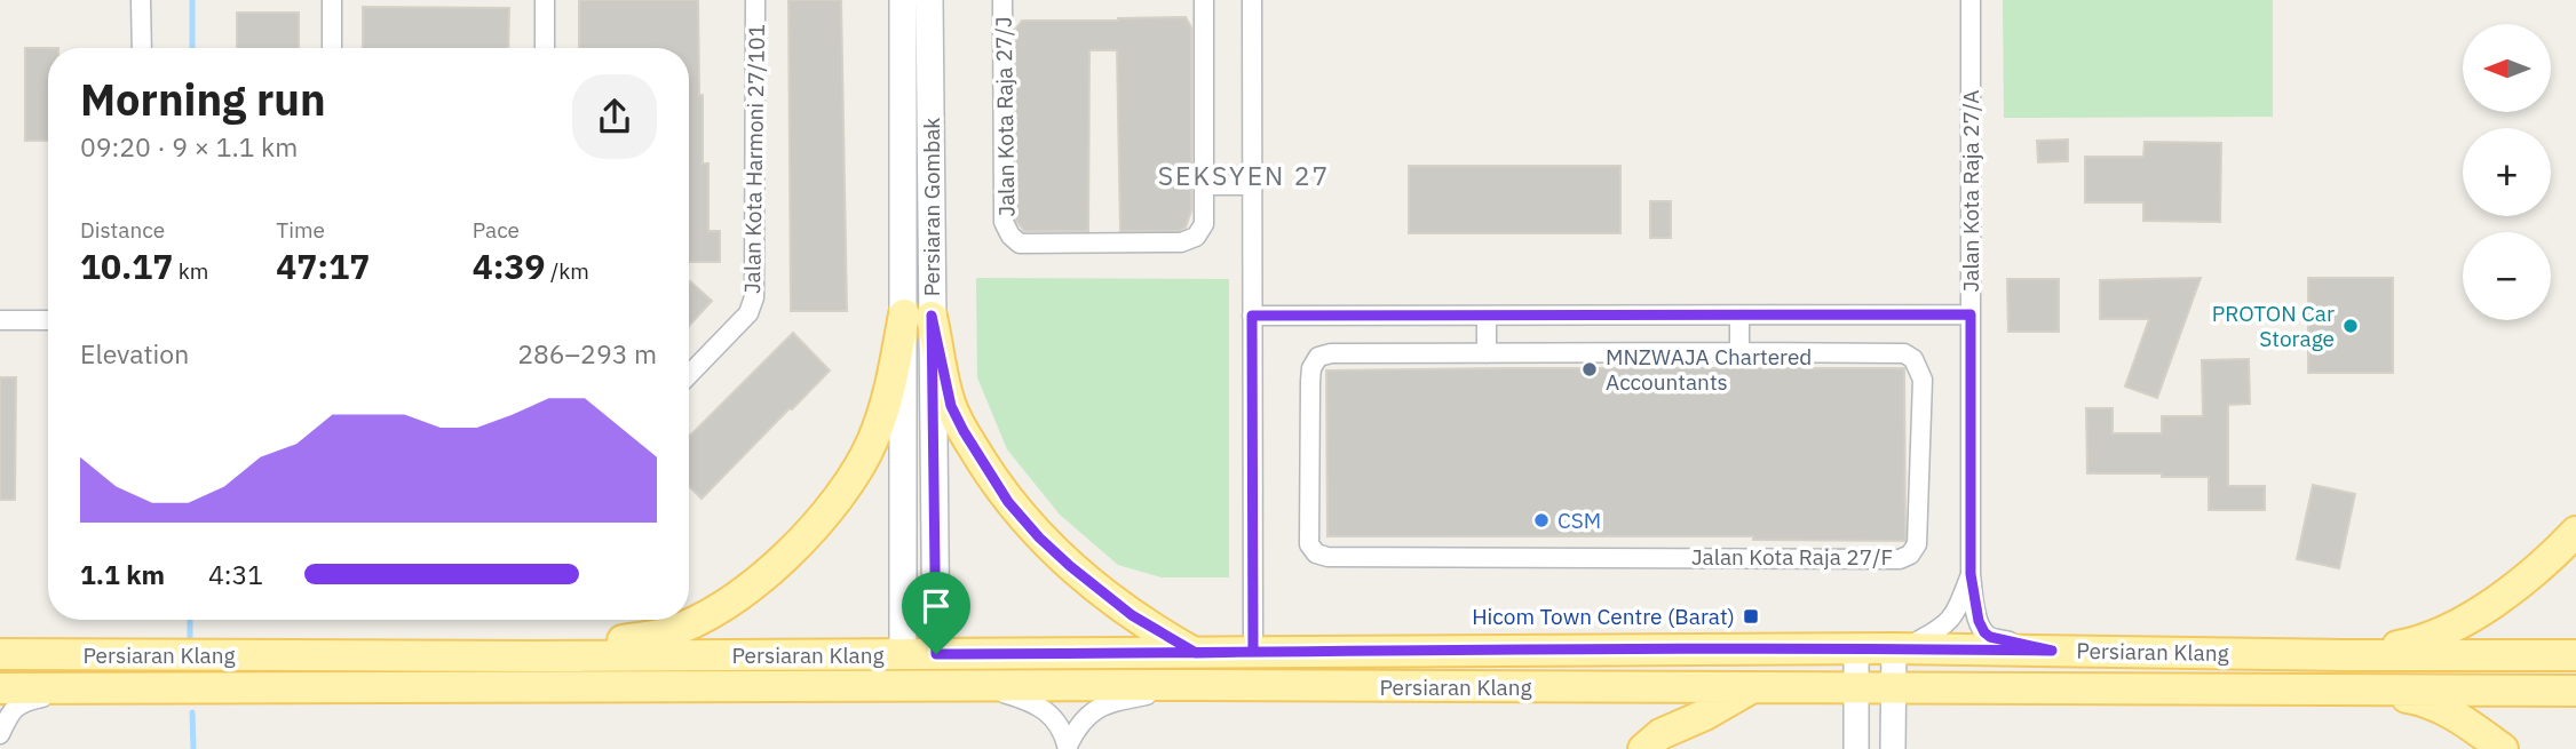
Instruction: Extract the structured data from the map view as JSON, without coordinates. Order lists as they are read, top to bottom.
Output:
{
  "streets": {
    "main road": ["Persiaran Gombak", "Persiaran Klang"],
    "street": [
      "Jalan Kota Raja 27/J",
      "Jalan Kota Harmoni 27/101",
      "Jalan Kota Raja 27/A",
      "Jalan Kota Raja 27/F"
    ]
  },
  "crossings": [
    ["Jalan Kota Raja 27/A", "Persiaran Klang"],
    ["Persiaran Gombak", "Persiaran Klang"]
  ],
  "districts": ["SEKSYEN 27"],
  "places": {
    "other": ["PROTON Car Storage", "MNZWAJA Chartered Accountants", "CSM"],
    "transit": ["Hicom Town Centre (Barat)"]
  },
  "north": "left",
  "page": {
    "map_buttons": ["+", "−"],
    "heading": ["Morning run", "09:20 · 9 × 1.1 km"],
    "stats": [
      ["Distance", "10.17 km"],
      ["Time", "47:17"],
      ["Pace", "4:39 /km"]
    ],
    "chart": ["Elevation", "286–293 m"],
    "list": [
      {
        "name": "1.1 km",
        "note": "4:31"
      }
    ]
  }
}
